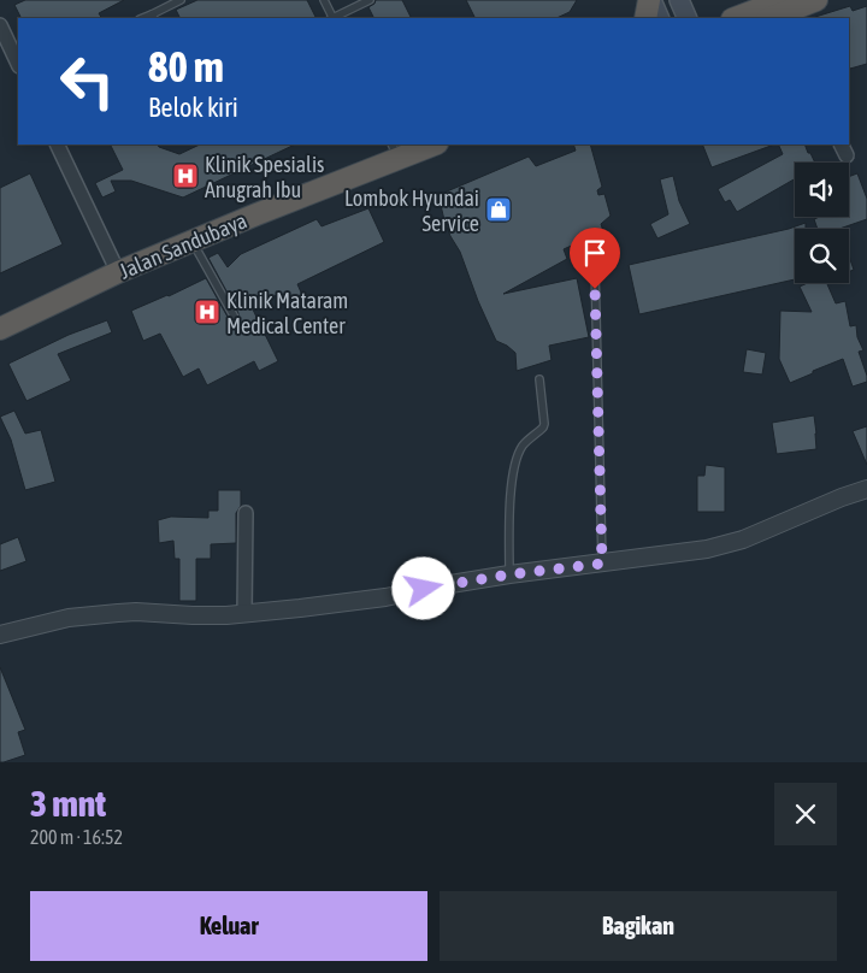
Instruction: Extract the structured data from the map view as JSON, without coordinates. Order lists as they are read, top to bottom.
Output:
{
  "streets": {
    "highway": ["Jalan Sandubaya"]
  },
  "places": {
    "hospital": ["Klinik Spesialis Anugrah Ibu", "Klinik Mataram Medical Center"],
    "shop": ["Lombok Hyundai Service"]
  },
  "page": {
    "turn": ["80 m", "Belok kiri"],
    "heading": ["3 mnt", "200 m · 16:52"],
    "buttons": ["Keluar", "Bagikan"]
  }
}
